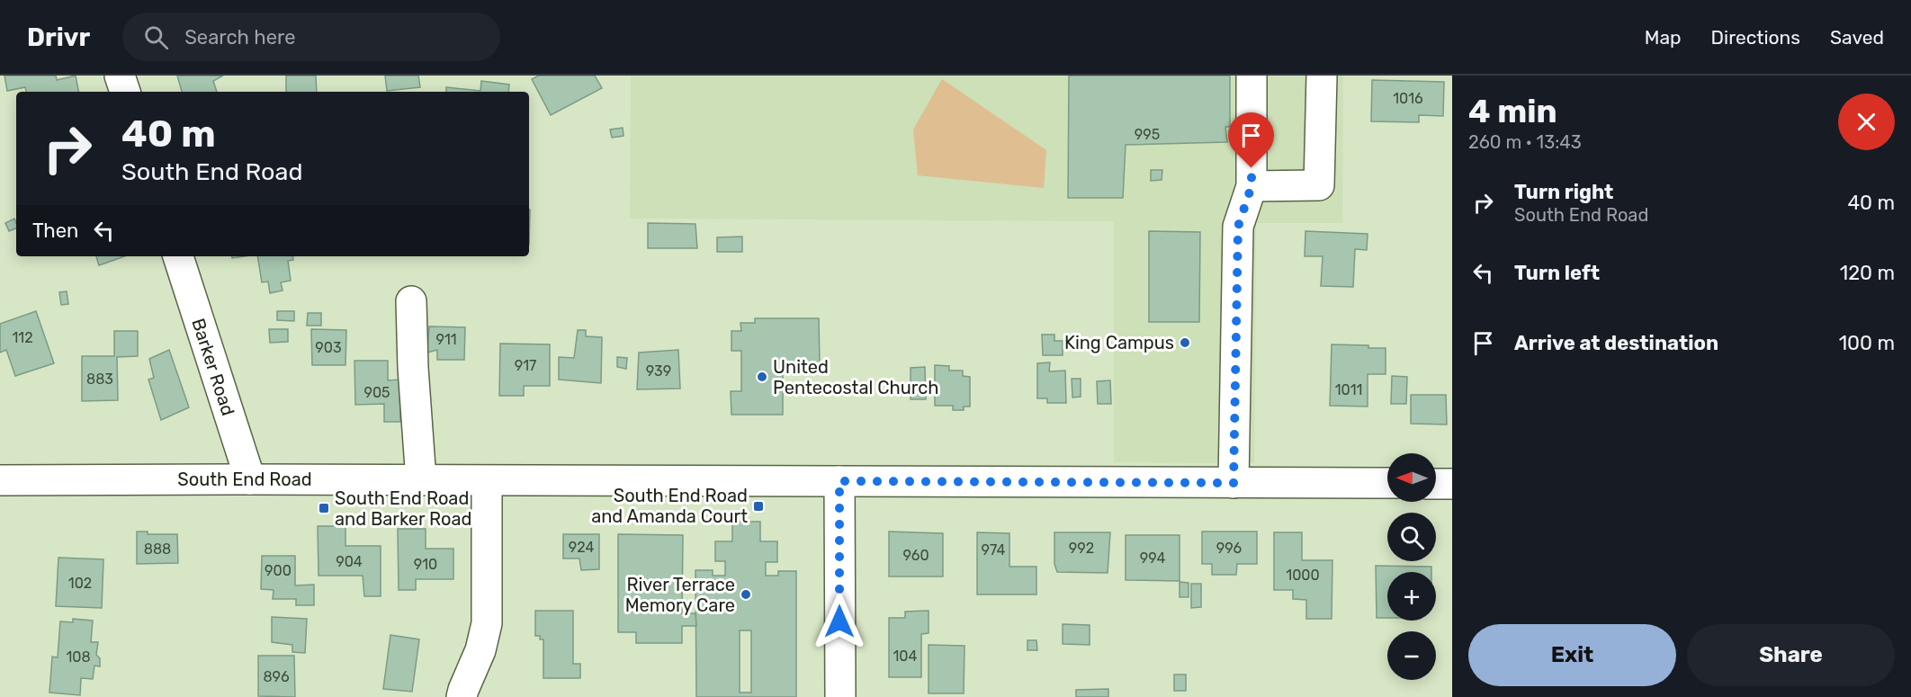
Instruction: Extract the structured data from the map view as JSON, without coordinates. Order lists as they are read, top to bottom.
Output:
{
  "streets": {
    "main road": ["Barker Road", "South End Road"]
  },
  "crossings": [
    ["Barker Road", "South End Road"]
  ],
  "places": {
    "other": ["King Campus", "United Pentecostal Church", "River Terrace Memory Care"],
    "transit": ["South End Road and Amanda Court", "South End Road and Barker Road"]
  },
  "house_numbers": [
    "1016",
    "995",
    "112",
    "911",
    "903",
    "917",
    "939",
    "883",
    "1011",
    "905",
    "924",
    "992",
    "996",
    "888",
    "974",
    "960",
    "994",
    "904",
    "910",
    "900",
    "1000",
    "102",
    "104",
    "108",
    "896"
  ],
  "north": "left",
  "page": {
    "header": "Drivr",
    "search": "Search here",
    "nav": ["Map", "Directions", "Saved"],
    "heading": ["4 min", "260 m · 13:43"],
    "turn": ["40 m", "South End Road"],
    "list": [
      {
        "name": "Turn right",
        "note": "South End Road",
        "value": "40 m"
      },
      {
        "name": "Turn left",
        "value": "120 m"
      },
      {
        "name": "Arrive at destination",
        "value": "100 m"
      }
    ],
    "then": "Then",
    "map_buttons": ["+", "−"],
    "buttons": ["Exit", "Share"]
  }
}
